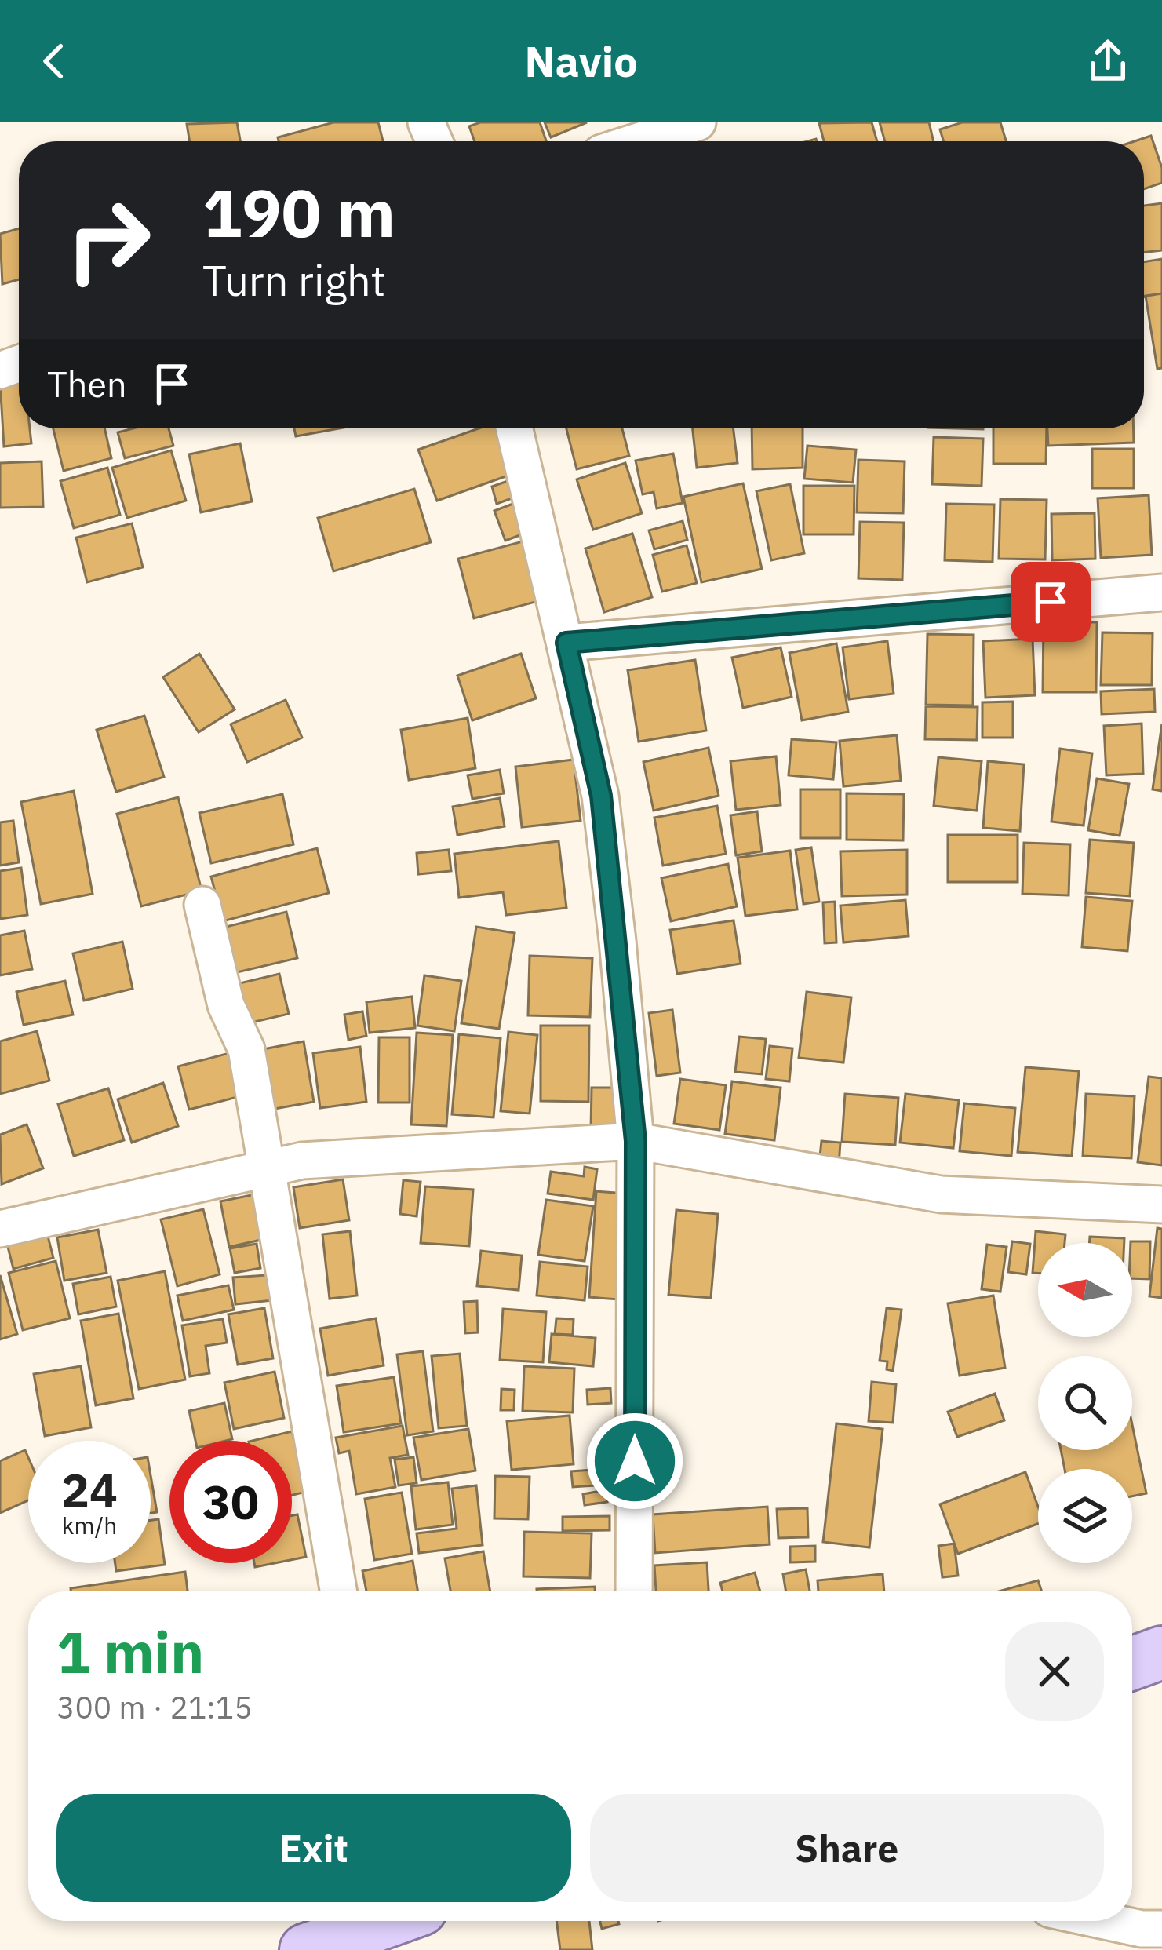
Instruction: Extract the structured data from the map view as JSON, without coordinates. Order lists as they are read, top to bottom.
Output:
{
  "north": "left",
  "page": {
    "header": "Navio",
    "turn": ["190 m", "Turn right"],
    "then": "Then",
    "speed": "24 km/h",
    "limit": "30",
    "heading": ["1 min", "300 m · 21:15"],
    "buttons": ["Exit", "Share"]
  }
}
